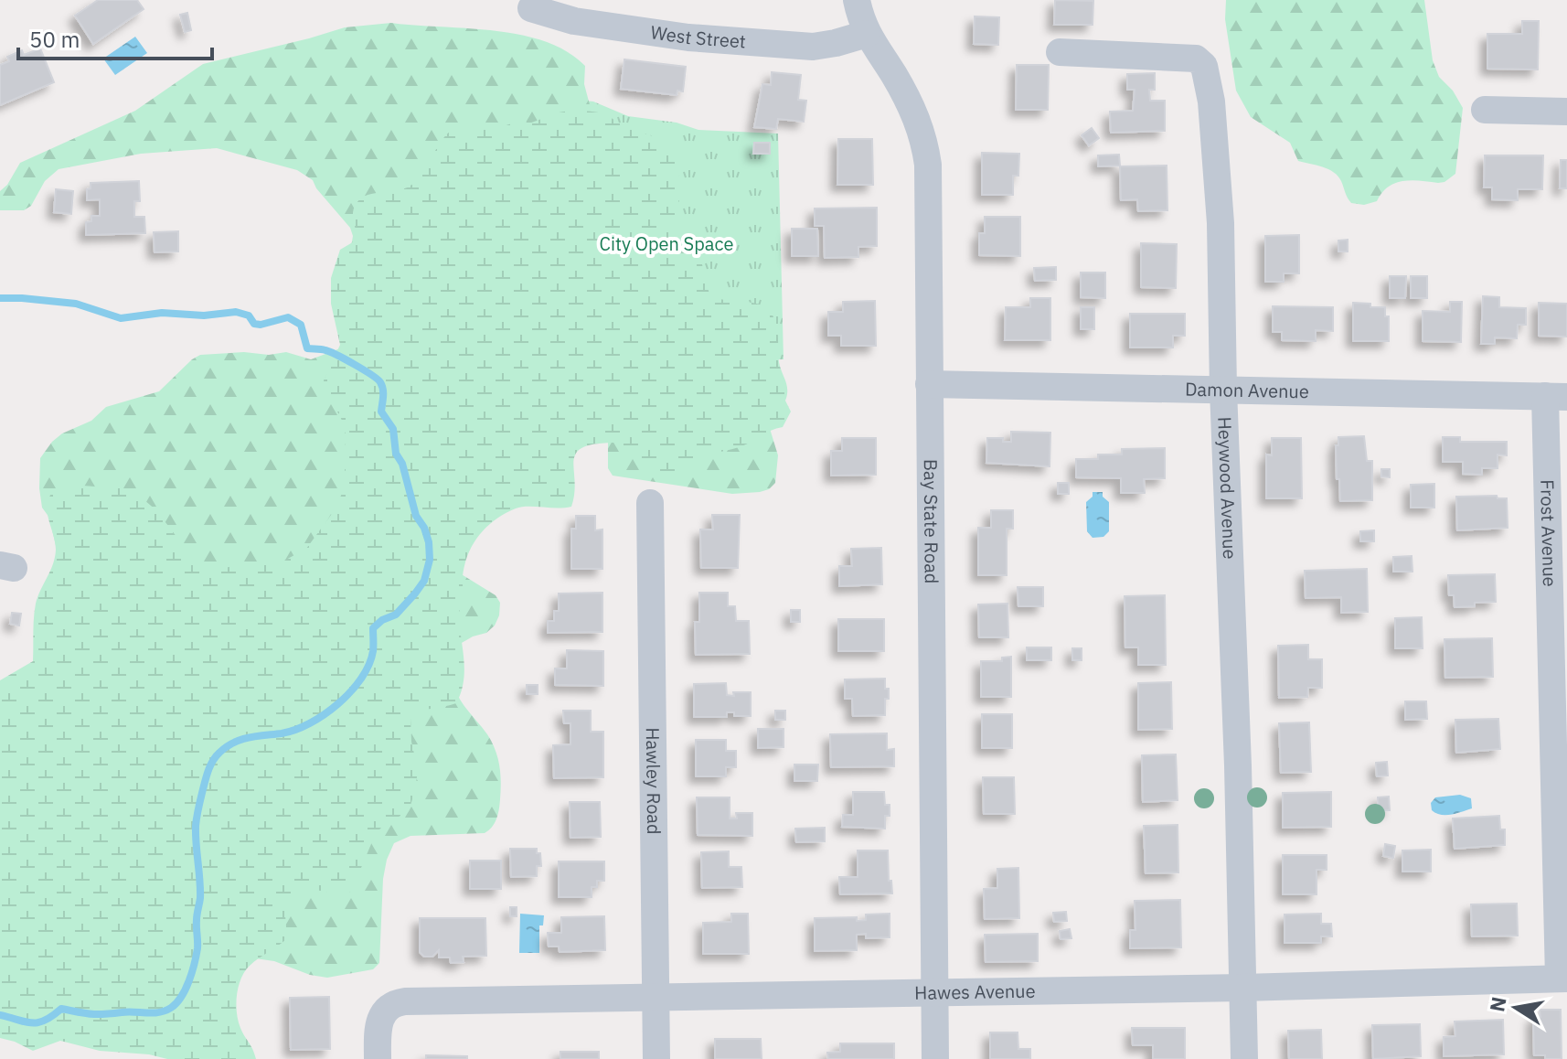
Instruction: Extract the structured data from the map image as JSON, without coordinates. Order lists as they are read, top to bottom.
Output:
{
  "streets": {
    "street": [
      "West Street",
      "Damon Avenue",
      "Heywood Avenue",
      "Bay State Road",
      "Frost Avenue",
      "Hawley Road",
      "Hawes Avenue"
    ]
  },
  "crossings": [
    ["West Street", "Bay State Road"],
    ["Damon Avenue", "Heywood Avenue"],
    ["Damon Avenue", "Bay State Road"],
    ["Damon Avenue", "Frost Avenue"],
    ["Heywood Avenue", "Hawes Avenue"],
    ["Bay State Road", "Hawes Avenue"],
    ["Frost Avenue", "Hawes Avenue"],
    ["Hawley Road", "Hawes Avenue"]
  ],
  "parks": ["City Open Space"],
  "scale_bar": "50 m",
  "north": "left"
}
